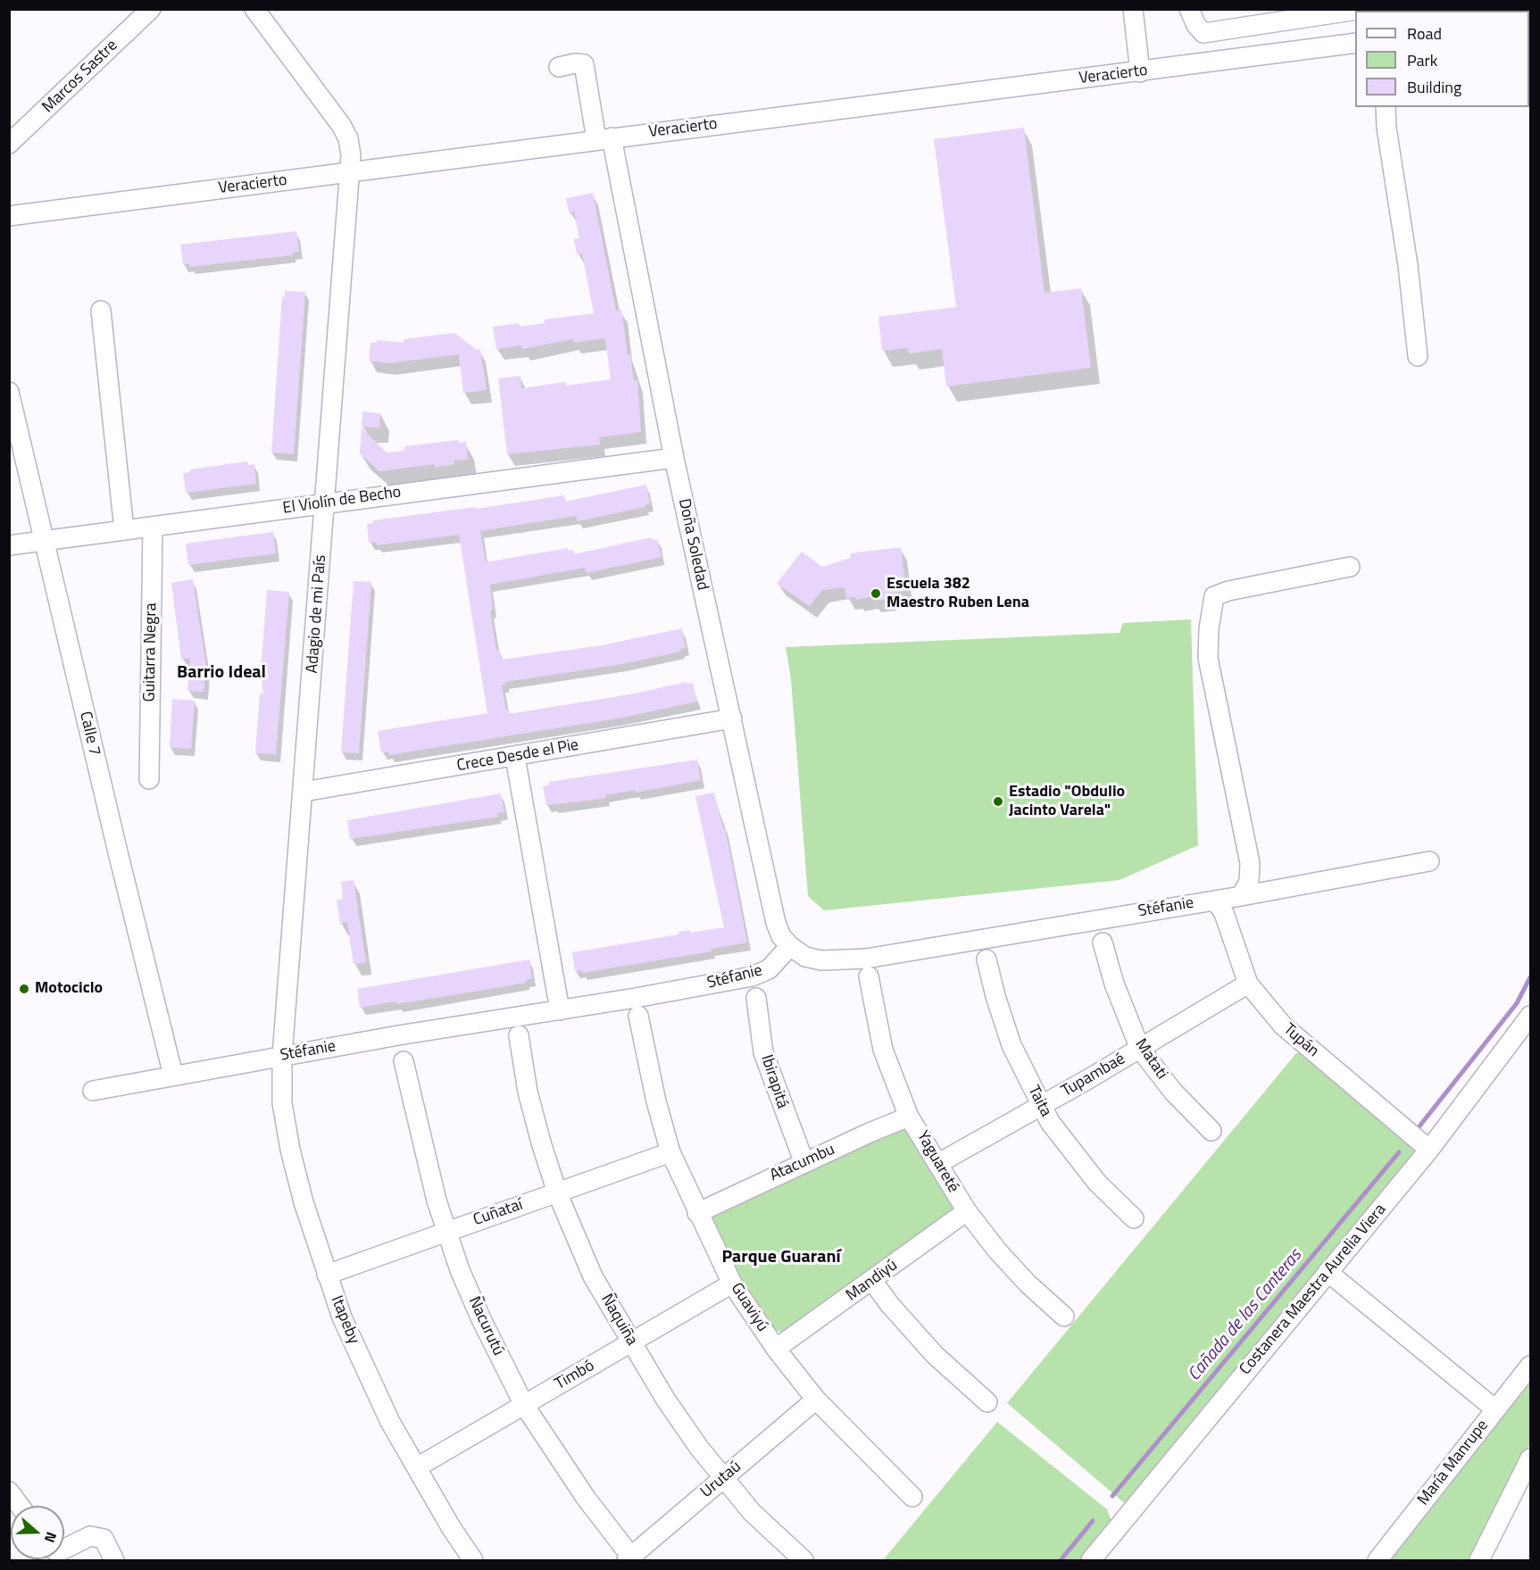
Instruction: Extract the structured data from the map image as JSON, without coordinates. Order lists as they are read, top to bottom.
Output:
{
  "streets": {
    "street": [
      "Veracierto",
      "Marcos Sastre",
      "El Violín de Becho",
      "Doña Soledad",
      "Adagio de mi País",
      "Guitarra Negra",
      "Calle 7",
      "Crece Desde el Pie",
      "Stéfanie",
      "Tupán",
      "Matati",
      "Tupambaé",
      "Ibirapitá",
      "Taita",
      "Yaguareté",
      "Atacumbu",
      "Cuñataí",
      "Mandiyú",
      "Costanera Maestra Aurelia Viera",
      "Guaviyú",
      "Itapeby",
      "Ñaquiña",
      "Ñacurutú",
      "Timbó",
      "María Manrupe",
      "Urutaú"
    ]
  },
  "crossings": [
    ["Veracierto", "Doña Soledad"],
    ["Veracierto", "Adagio de mi País"],
    ["El Violín de Becho", "Doña Soledad"],
    ["El Violín de Becho", "Adagio de mi País"],
    ["El Violín de Becho", "Guitarra Negra"],
    ["El Violín de Becho", "Calle 7"],
    ["Doña Soledad", "Crece Desde el Pie"],
    ["Doña Soledad", "Stéfanie"],
    ["Adagio de mi País", "Crece Desde el Pie"],
    ["Adagio de mi País", "Stéfanie"],
    ["Adagio de mi País", "Itapeby"],
    ["Calle 7", "Stéfanie"],
    ["Stéfanie", "Tupán"],
    ["Stéfanie", "Itapeby"],
    ["Tupán", "Tupambaé"],
    ["Tupán", "Costanera Maestra Aurelia Viera"],
    ["Matati", "Tupambaé"],
    ["Tupambaé", "Taita"],
    ["Tupambaé", "Yaguareté"],
    ["Ibirapitá", "Atacumbu"],
    ["Yaguareté", "Atacumbu"],
    ["Yaguareté", "Mandiyú"],
    ["Atacumbu", "Guaviyú"],
    ["Cuñataí", "Guaviyú"],
    ["Cuñataí", "Itapeby"],
    ["Cuñataí", "Ñaquiña"],
    ["Cuñataí", "Ñacurutú"],
    ["Mandiyú", "Guaviyú"],
    ["Guaviyú", "Timbó"],
    ["Guaviyú", "Urutaú"],
    ["Itapeby", "Timbó"],
    ["Ñaquiña", "Timbó"],
    ["Ñaquiña", "Urutaú"],
    ["Ñacurutú", "Timbó"],
    ["Ñacurutú", "Urutaú"]
  ],
  "districts": ["Barrio Ideal", "Parque Guaraní"],
  "water": ["Cañada de las Canteras"],
  "places": ["Escuela 382 Maestro Ruben Lena", "Estadio \"Obdulio Jacinto Varela\"", "Motociclo"],
  "legend": ["Road", "Park", "Building"],
  "north": "right"
}
